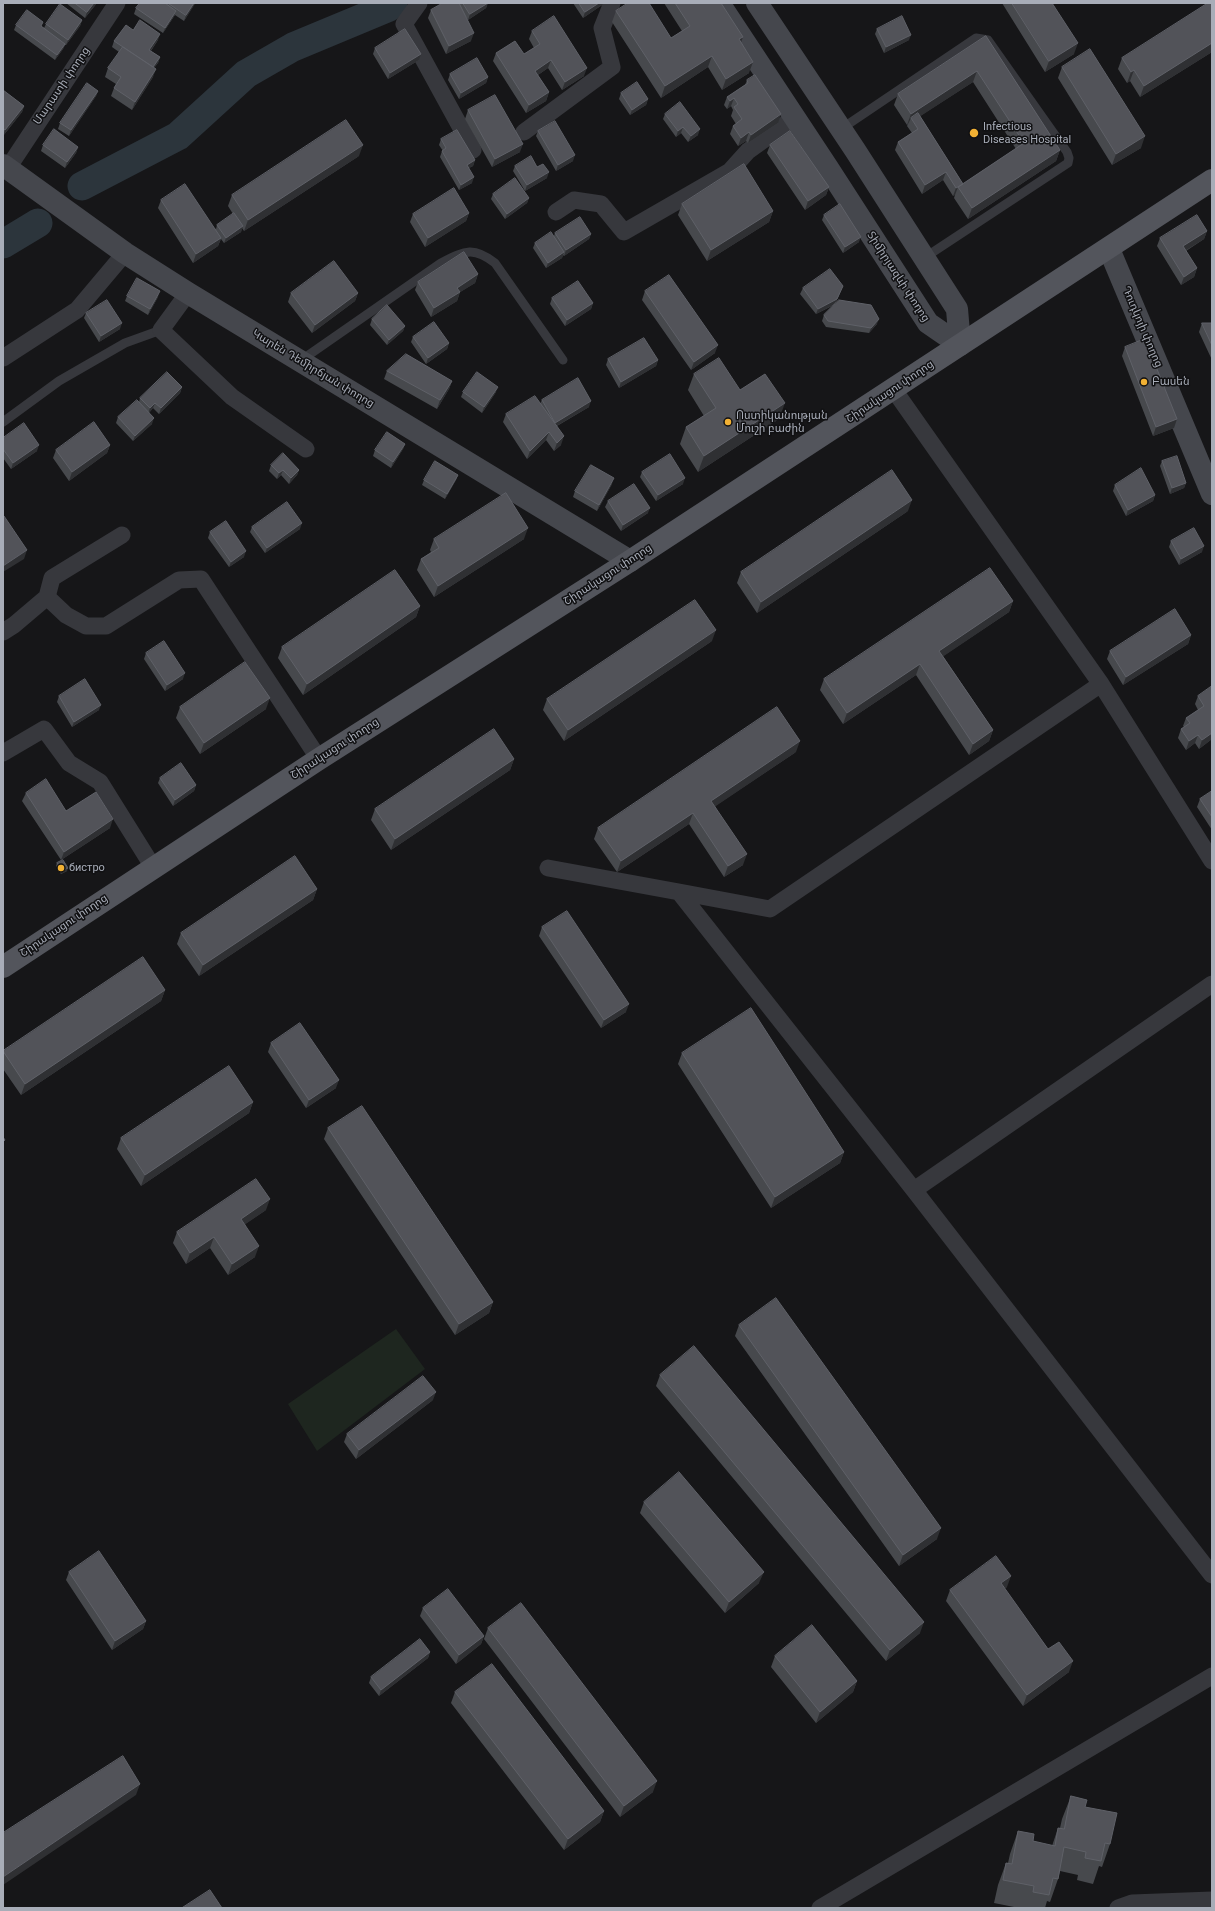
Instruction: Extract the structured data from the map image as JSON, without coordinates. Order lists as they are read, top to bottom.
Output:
{
  "streets": {
    "main road": ["Շիրակացու փողոց"],
    "street": [
      "Մարատի փողոց",
      "Տիմիրյազևի փողոց",
      "Դուդկոյի փողոց",
      "Կարեն Դեմիրճյան փողոց"
    ]
  },
  "crossings": [
    ["Մարատի փողոց", "Կարեն Դեմիրճյան փողոց"],
    ["Տիմիրյազևի փողոց", "Շիրակացու փողոց"],
    ["Դուդկոյի փողոց", "Շիրակացու փողոց"],
    ["Կարեն Դեմիրճյան փողոց", "Շիրակացու փողոց"]
  ],
  "places": [
    "Infectious Diseases Hospital",
    "Բասեն",
    "Ոստիկանության Մուշի բաժին",
    "бистро"
  ]
}
